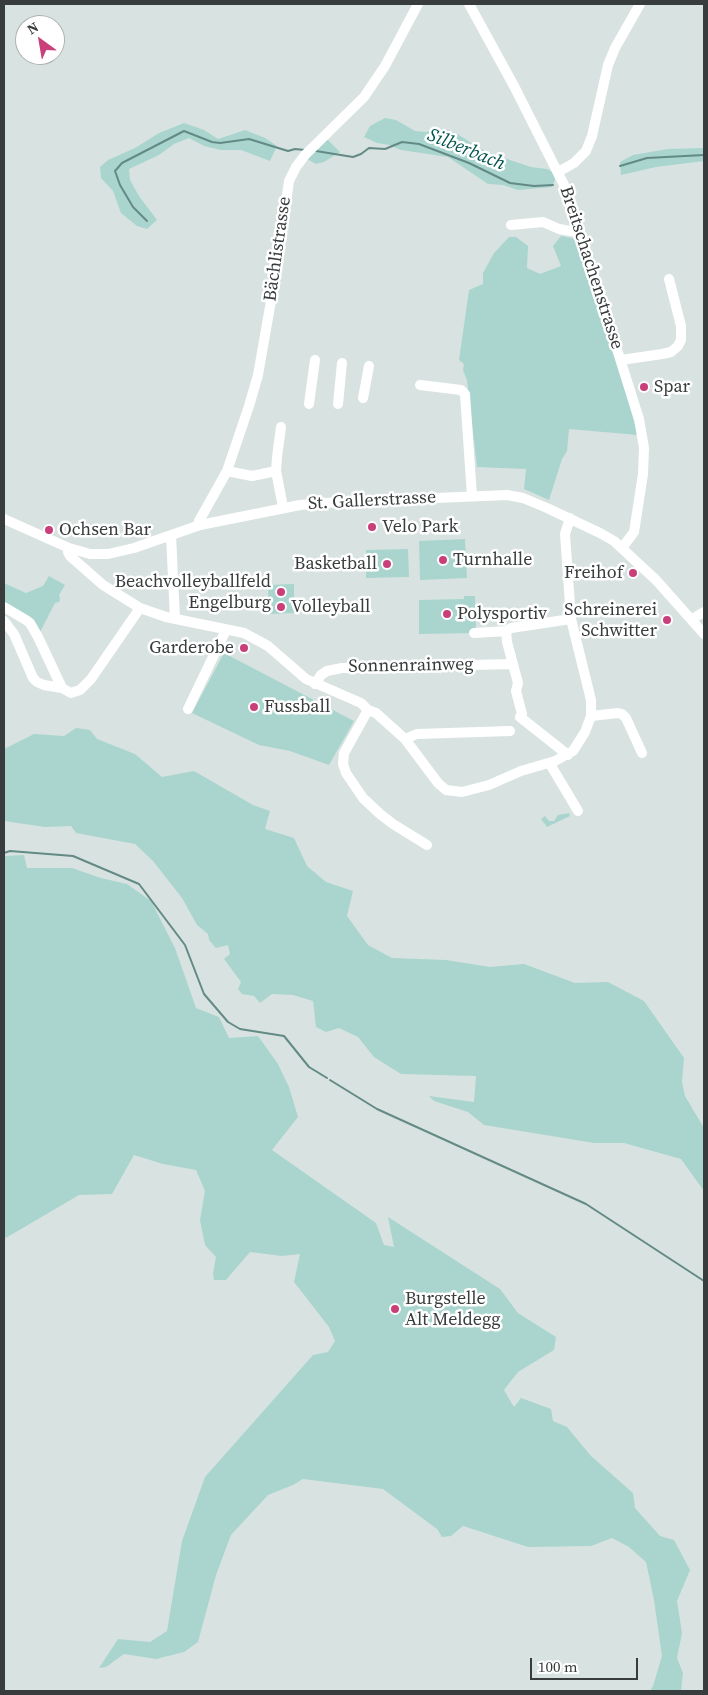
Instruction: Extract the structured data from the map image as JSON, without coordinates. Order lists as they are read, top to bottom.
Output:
{
  "streets": {
    "street": [
      "Bächlistrasse",
      "Breitschachenstrasse",
      "St. Gallerstrasse",
      "Sonnenrainweg"
    ]
  },
  "crossings": [
    ["Bächlistrasse", "St. Gallerstrasse"],
    ["Breitschachenstrasse", "St. Gallerstrasse"]
  ],
  "water": ["Silberbach"],
  "places": [
    "Spar",
    "Velo Park",
    "Ochsen Bar",
    "Turnhalle",
    "Basketball",
    "Freihof",
    "Beachvolleyballfeld Engelburg",
    "Volleyball",
    "Polysportiv",
    "Schreinerei Schwitter",
    "Garderobe",
    "Fussball",
    "Burgstelle Alt Meldegg"
  ],
  "scale_bar": "100 m",
  "north": "top left"
}
